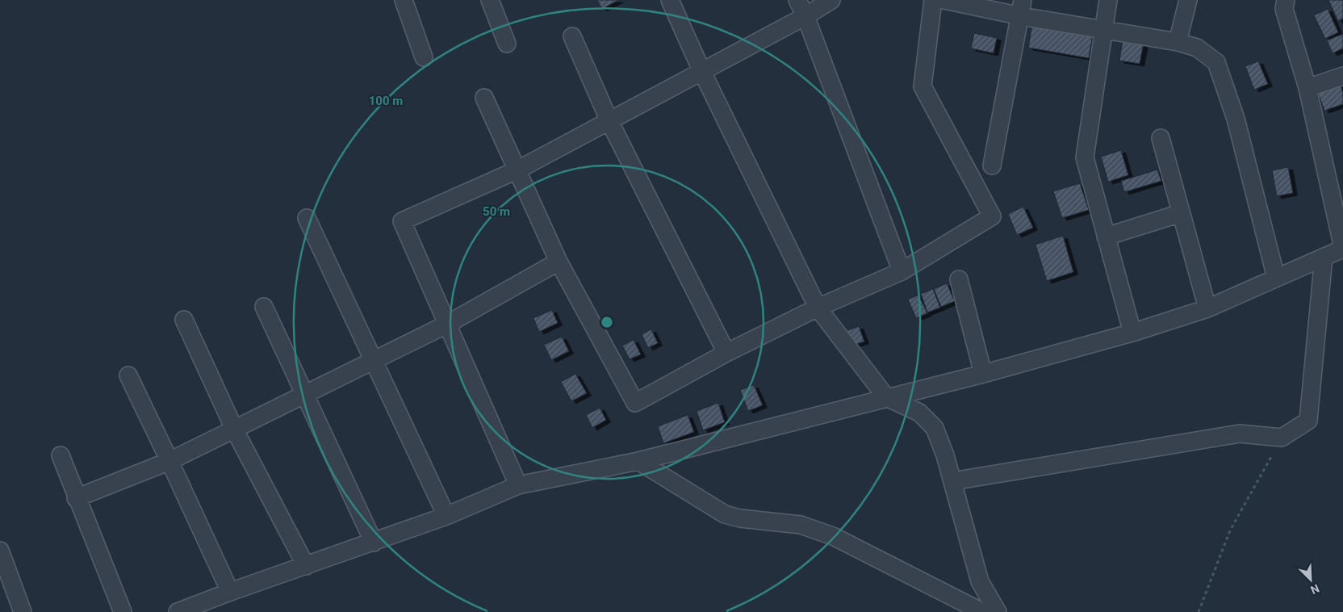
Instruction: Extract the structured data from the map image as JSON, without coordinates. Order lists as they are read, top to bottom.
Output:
{
  "north": "bottom right",
  "rings": ["100 m", "50 m"]
}
